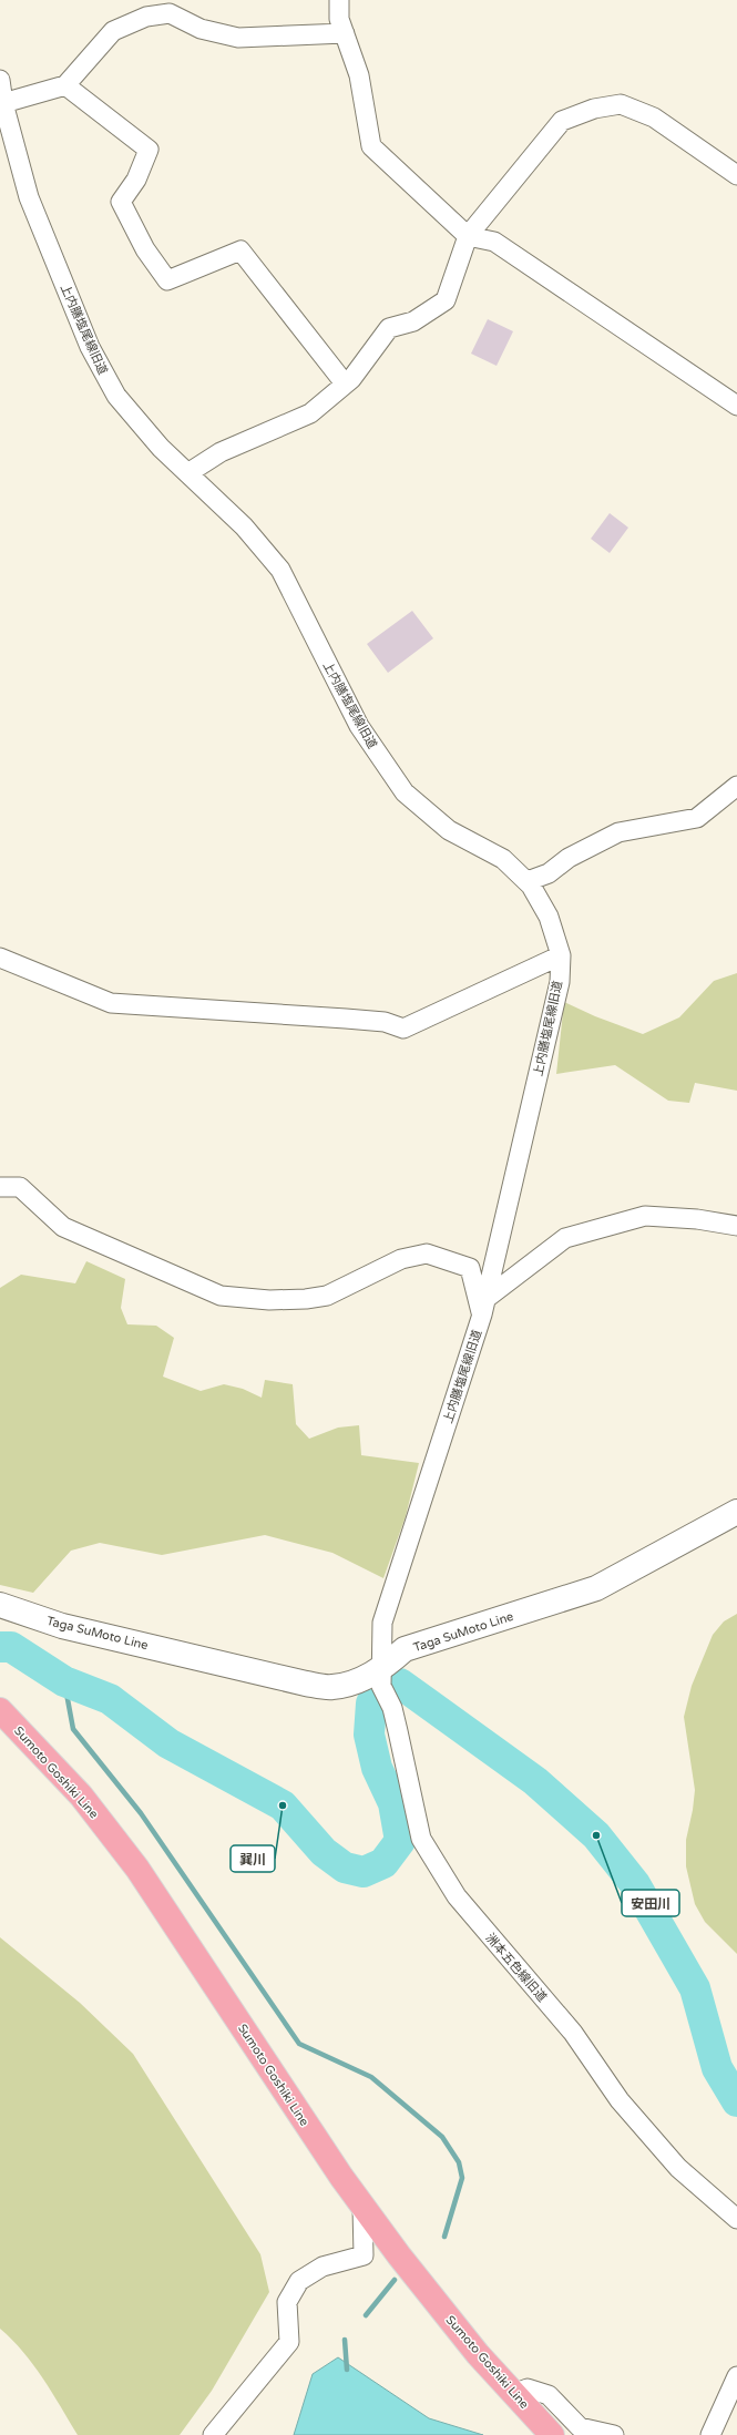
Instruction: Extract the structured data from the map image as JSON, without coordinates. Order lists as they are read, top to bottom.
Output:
{
  "streets": {
    "main road": ["Taga SuMoto Line", "Sumoto Goshiki Line"],
    "street": ["上内膳塩尾線旧道", "洲本五色線旧道"]
  },
  "crossings": [
    ["上内膳塩尾線旧道", "Taga SuMoto Line"],
    ["上内膳塩尾線旧道", "洲本五色線旧道"],
    ["Taga SuMoto Line", "洲本五色線旧道"]
  ],
  "places": ["巽川", "安田川"]
}
